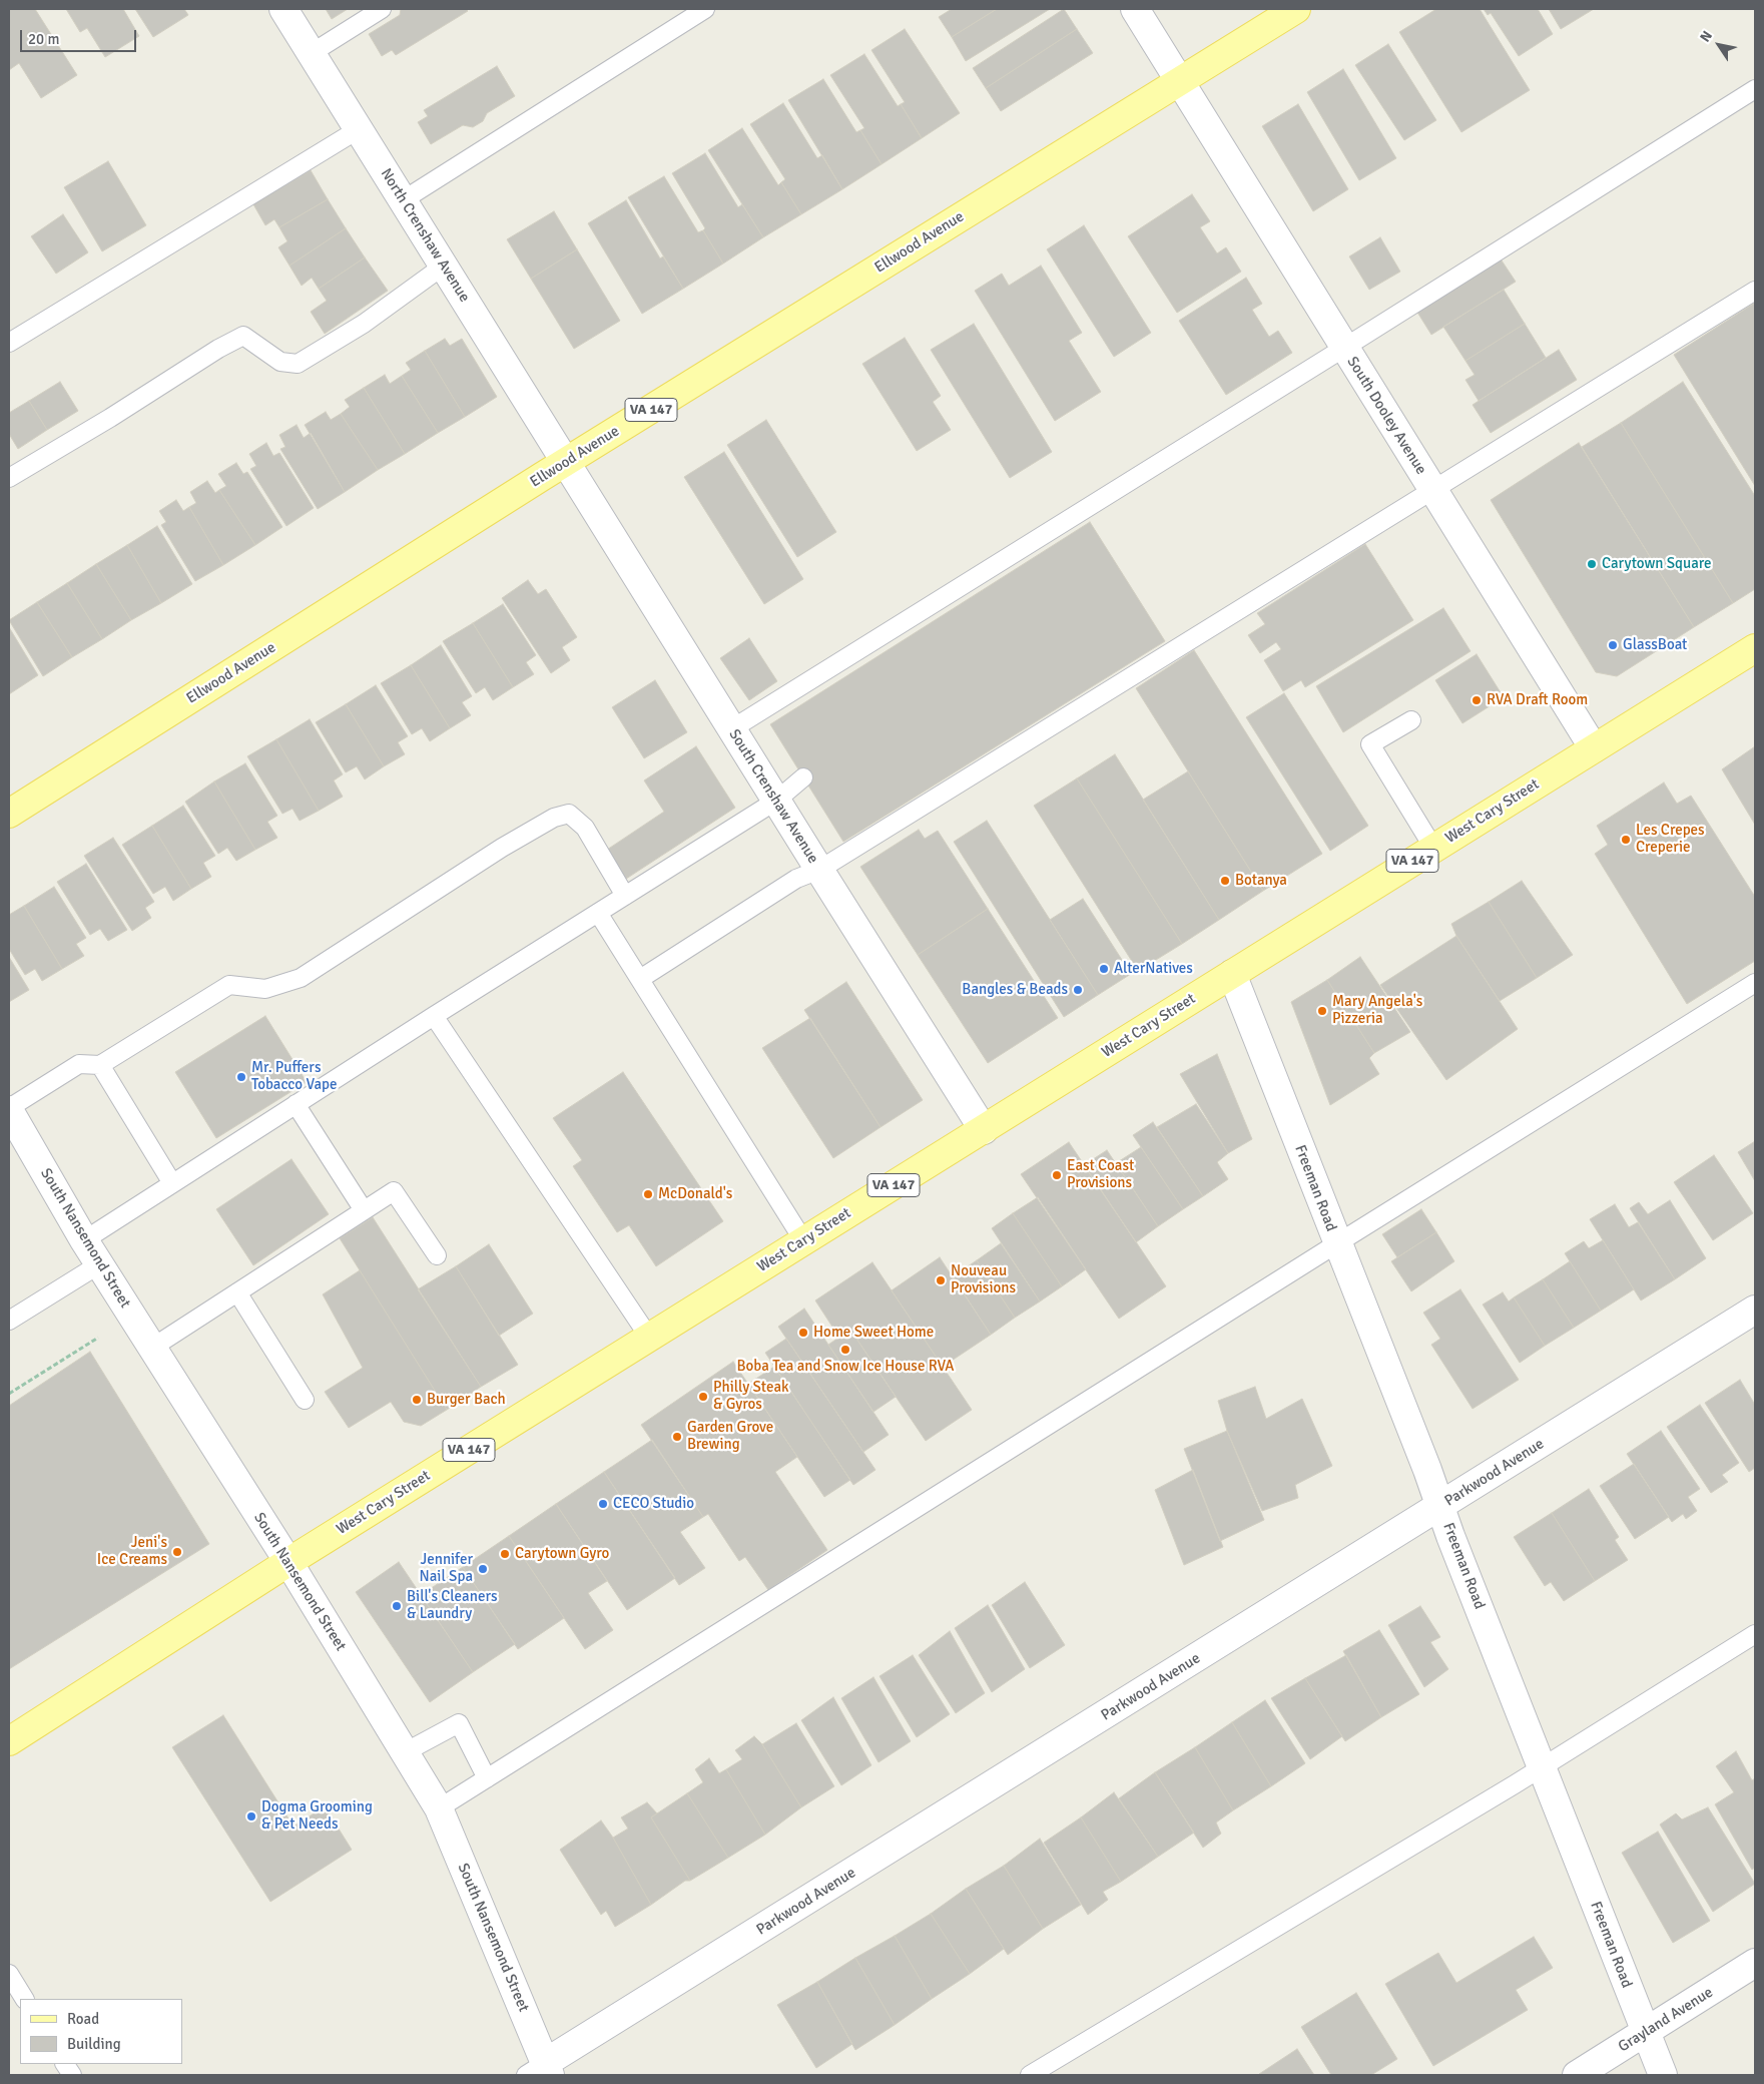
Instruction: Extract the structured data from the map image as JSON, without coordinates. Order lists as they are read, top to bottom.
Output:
{
  "streets": {
    "main road": ["Ellwood Avenue", "VA 147", "West Cary Street"],
    "street": [
      "North Crenshaw Avenue",
      "South Dooley Avenue",
      "South Crenshaw Avenue",
      "Freeman Road",
      "South Nansemond Street",
      "Parkwood Avenue",
      "Grayland Avenue"
    ]
  },
  "crossings": [
    ["North Crenshaw Avenue", "Ellwood Avenue"],
    ["North Crenshaw Avenue", "South Crenshaw Avenue"],
    ["Ellwood Avenue", "South Dooley Avenue"],
    ["Ellwood Avenue", "South Crenshaw Avenue"],
    ["South Dooley Avenue", "West Cary Street"],
    ["South Crenshaw Avenue", "West Cary Street"],
    ["West Cary Street", "Freeman Road"],
    ["West Cary Street", "South Nansemond Street"],
    ["Freeman Road", "Parkwood Avenue"],
    ["Freeman Road", "Grayland Avenue"],
    ["South Nansemond Street", "Parkwood Avenue"]
  ],
  "places": [
    "Carytown Square",
    "GlassBoat",
    "RVA Draft Room",
    "Les Crepes Creperie",
    "Botanya",
    "AlterNatives",
    "Bangles & Beads",
    "Mary Angela's Pizzeria",
    "Mr. Puffers Tobacco Vape",
    "East Coast Provisions",
    "McDonald's",
    "Nouveau Provisions",
    "Home Sweet Home",
    "Boba Tea and Snow Ice House RVA",
    "Philly Steak & Gyros",
    "Burger Bach",
    "Garden Grove Brewing",
    "CECO Studio",
    "Jeni's Ice Creams",
    "Carytown Gyro",
    "Jennifer Nail Spa",
    "Bill's Cleaners & Laundry",
    "Dogma Grooming & Pet Needs"
  ],
  "legend": ["Road", "Building"],
  "scale_bar": "20 m",
  "north": "top left"
}
